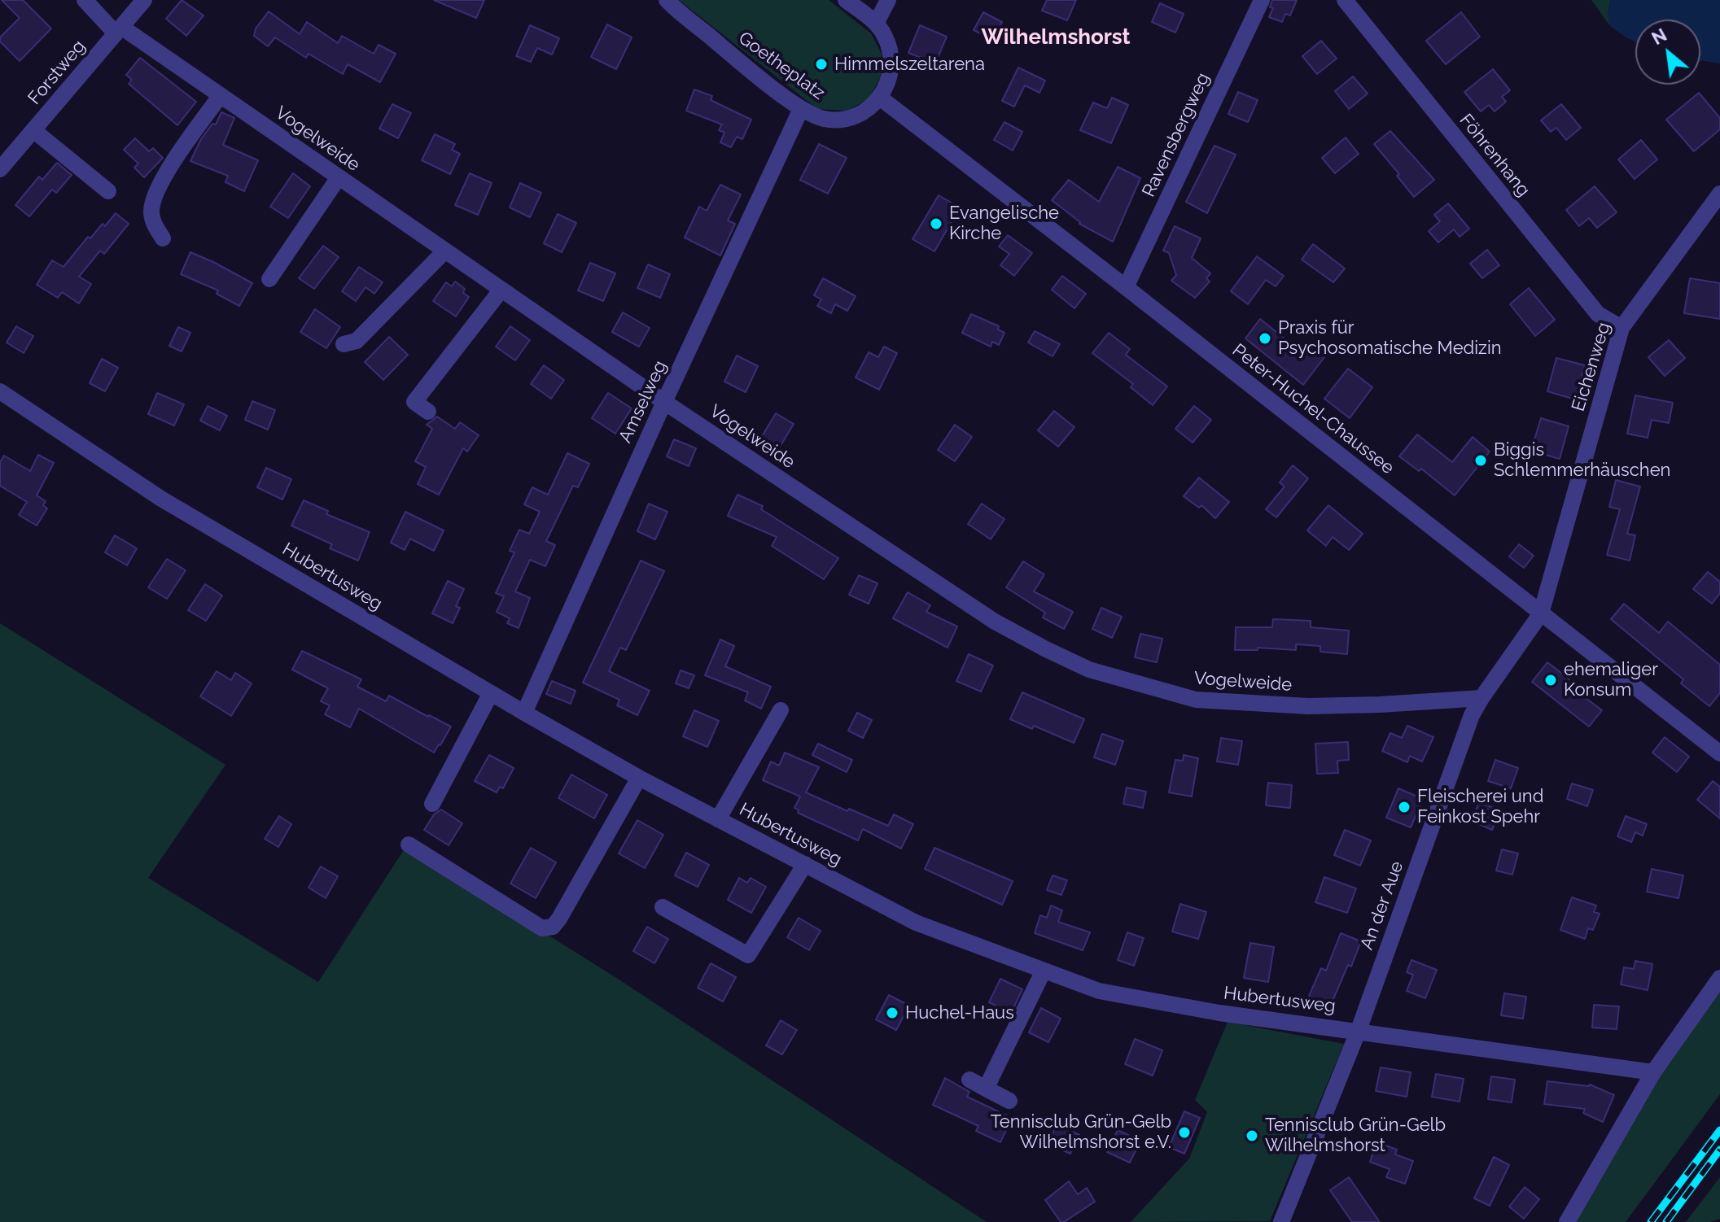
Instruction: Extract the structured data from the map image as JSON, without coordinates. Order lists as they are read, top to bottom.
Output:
{
  "streets": {
    "street": [
      "Goetheplatz",
      "Forstweg",
      "Ravensbergweg",
      "Vogelweide",
      "Föhrenhang",
      "Eichenweg",
      "Amselweg",
      "Peter-Huchel-Chaussee",
      "Hubertusweg",
      "An der Aue"
    ]
  },
  "crossings": [
    ["Goetheplatz", "Amselweg"],
    ["Goetheplatz", "Peter-Huchel-Chaussee"],
    ["Forstweg", "Vogelweide"],
    ["Ravensbergweg", "Peter-Huchel-Chaussee"],
    ["Vogelweide", "Amselweg"],
    ["Vogelweide", "An der Aue"],
    ["Föhrenhang", "Eichenweg"],
    ["Eichenweg", "Peter-Huchel-Chaussee"],
    ["Eichenweg", "An der Aue"],
    ["Amselweg", "Hubertusweg"],
    ["Peter-Huchel-Chaussee", "An der Aue"],
    ["Hubertusweg", "An der Aue"]
  ],
  "districts": ["Wilhelmshorst"],
  "places": [
    "Himmelszeltarena",
    "Evangelische Kirche",
    "Praxis für Psychosomatische Medizin",
    "Biggis Schlemmerhäuschen",
    "ehemaliger Konsum",
    "Fleischerei und Feinkost Spehr",
    "Huchel-Haus",
    "Tennisclub Grün-Gelb Wilhelmshorst e.V.",
    "Tennisclub Grün-Gelb Wilhelmshorst"
  ],
  "north": "top left"
}
